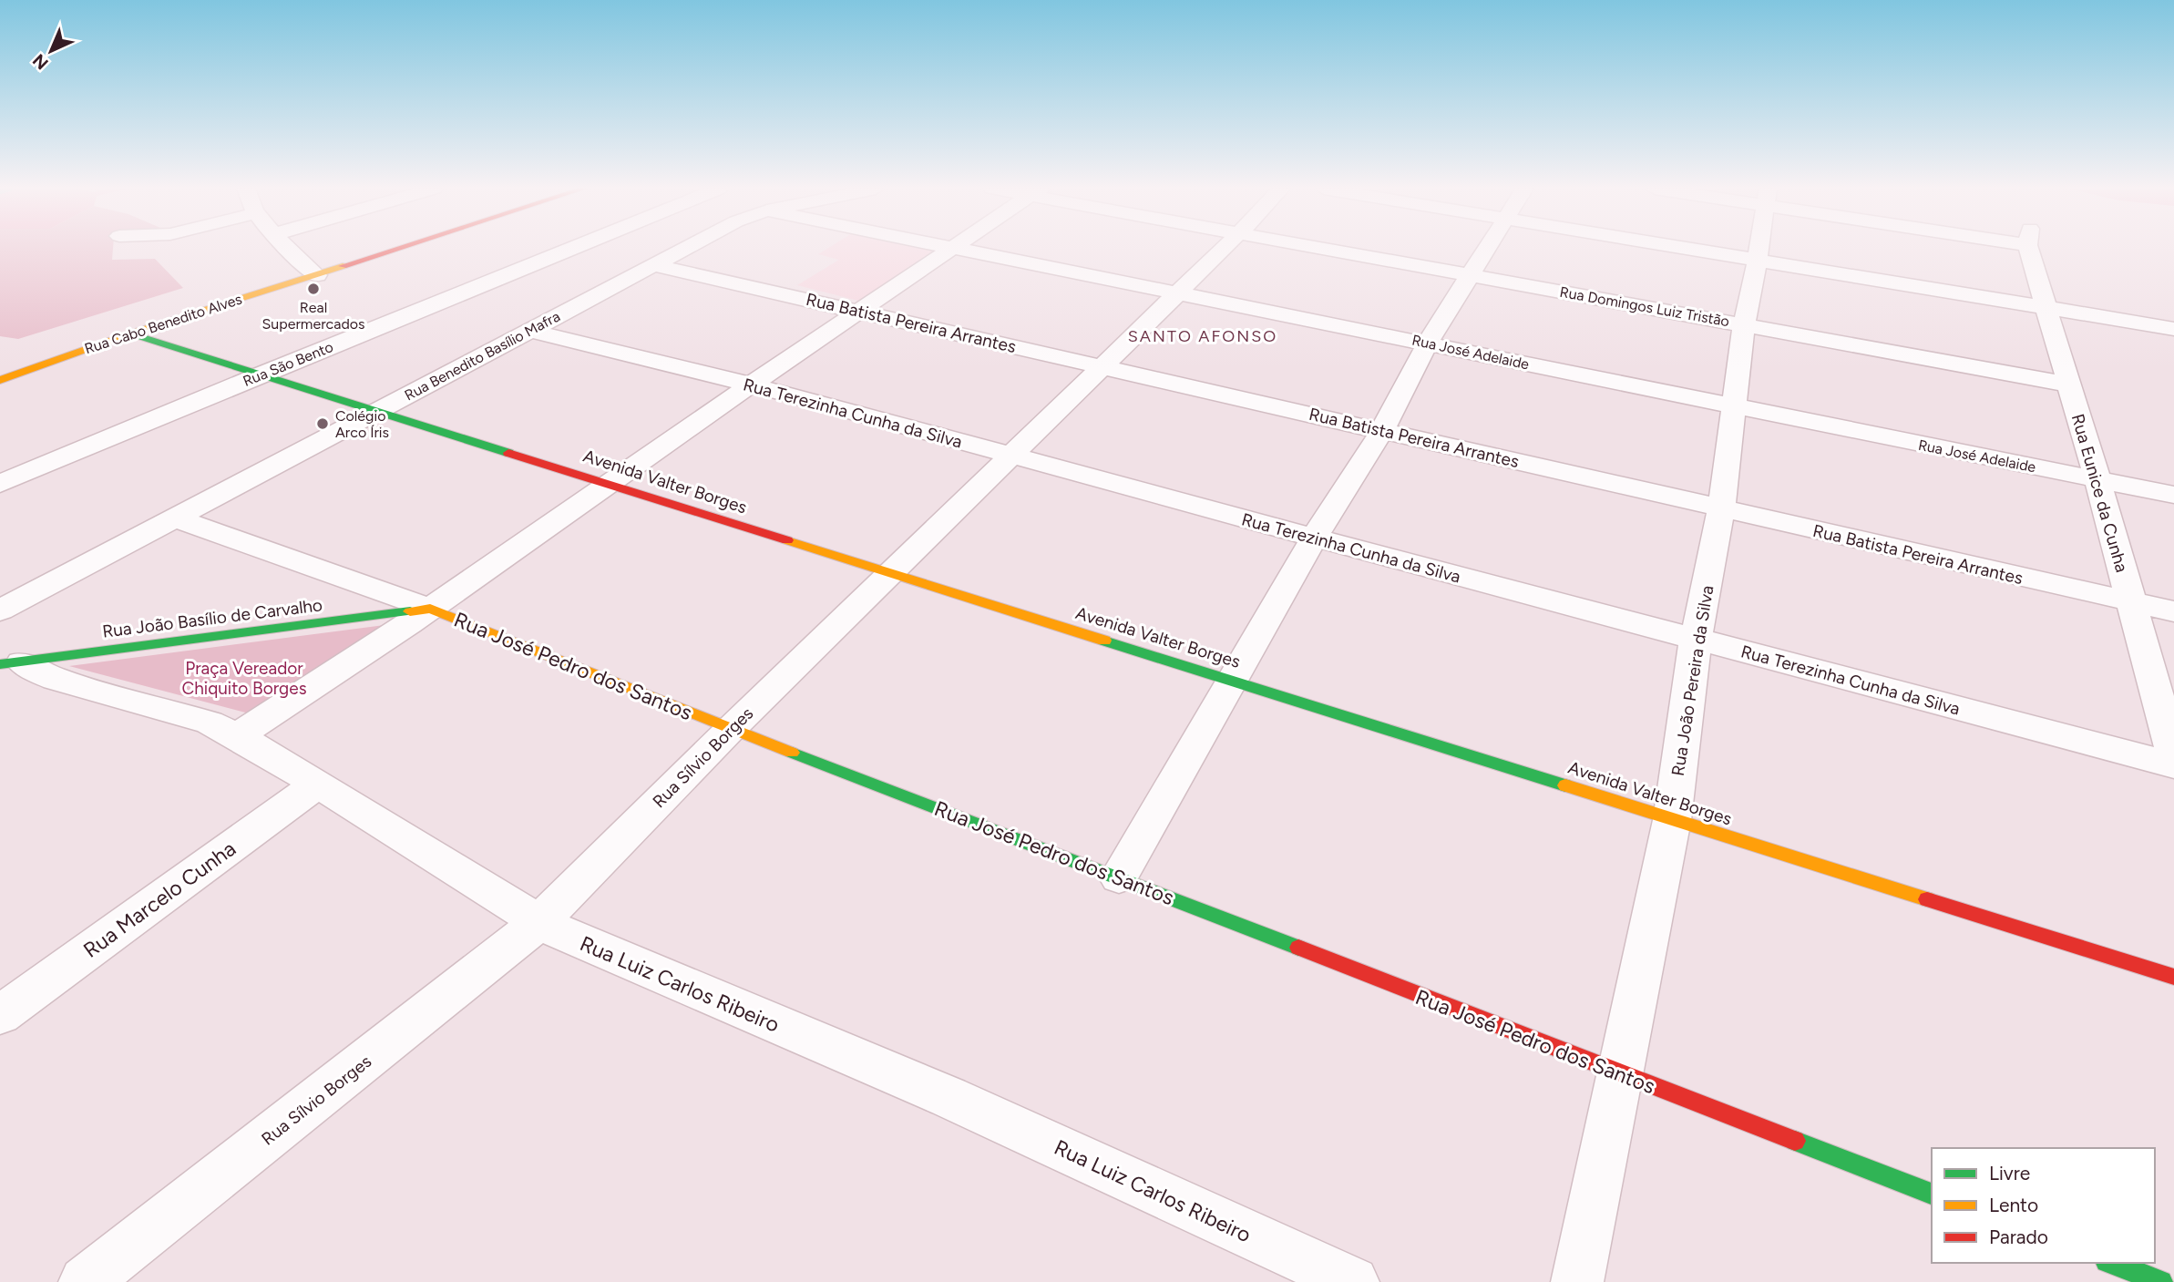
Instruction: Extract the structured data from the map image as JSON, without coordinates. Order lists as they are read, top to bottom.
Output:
{
  "streets": {
    "street": [
      "Rua Domingos Luiz Tristão",
      "Rua Batista Pereira Arrantes",
      "Rua Cabo Benedito Alves",
      "Rua José Adelaide",
      "Rua Benedito Basílio Mafra",
      "Rua São Bento",
      "Rua Terezinha Cunha da Silva",
      "Avenida Valter Borges",
      "Rua Eunice da Cunha",
      "Rua João Basílio de Carvalho",
      "Rua José Pedro dos Santos",
      "Rua João Pereira da Silva",
      "Rua Sílvio Borges",
      "Rua Marcelo Cunha",
      "Rua Luiz Carlos Ribeiro"
    ]
  },
  "crossings": [
    ["Rua Domingos Luiz Tristão", "Rua Eunice da Cunha"],
    ["Rua Domingos Luiz Tristão", "Rua João Pereira da Silva"],
    ["Rua Batista Pereira Arrantes", "Rua Benedito Basílio Mafra"],
    ["Rua Batista Pereira Arrantes", "Rua Eunice da Cunha"],
    ["Rua Batista Pereira Arrantes", "Rua João Pereira da Silva"],
    ["Rua Batista Pereira Arrantes", "Rua Sílvio Borges"],
    ["Rua Cabo Benedito Alves", "Avenida Valter Borges"],
    ["Rua José Adelaide", "Rua Eunice da Cunha"],
    ["Rua José Adelaide", "Rua João Pereira da Silva"],
    ["Rua José Adelaide", "Rua Sílvio Borges"],
    ["Rua Benedito Basílio Mafra", "Rua Terezinha Cunha da Silva"],
    ["Rua Benedito Basílio Mafra", "Avenida Valter Borges"],
    ["Rua Benedito Basílio Mafra", "Rua José Pedro dos Santos"],
    ["Rua São Bento", "Avenida Valter Borges"],
    ["Rua Terezinha Cunha da Silva", "Rua João Pereira da Silva"],
    ["Rua Terezinha Cunha da Silva", "Rua Sílvio Borges"],
    ["Avenida Valter Borges", "Rua João Pereira da Silva"],
    ["Avenida Valter Borges", "Rua Sílvio Borges"],
    ["Rua João Basílio de Carvalho", "Rua José Pedro dos Santos"],
    ["Rua João Basílio de Carvalho", "Rua Luiz Carlos Ribeiro"],
    ["Rua José Pedro dos Santos", "Rua João Pereira da Silva"],
    ["Rua José Pedro dos Santos", "Rua Sílvio Borges"],
    ["Rua Sílvio Borges", "Rua Luiz Carlos Ribeiro"],
    ["Rua Marcelo Cunha", "Rua Luiz Carlos Ribeiro"]
  ],
  "districts": ["SANTO AFONSO"],
  "parks": ["Praça Vereador Chiquito Borges"],
  "places": ["Real Supermercados", "Colégio Arco Íris"],
  "legend": ["Livre", "Lento", "Parado"],
  "north": "bottom left"
}
